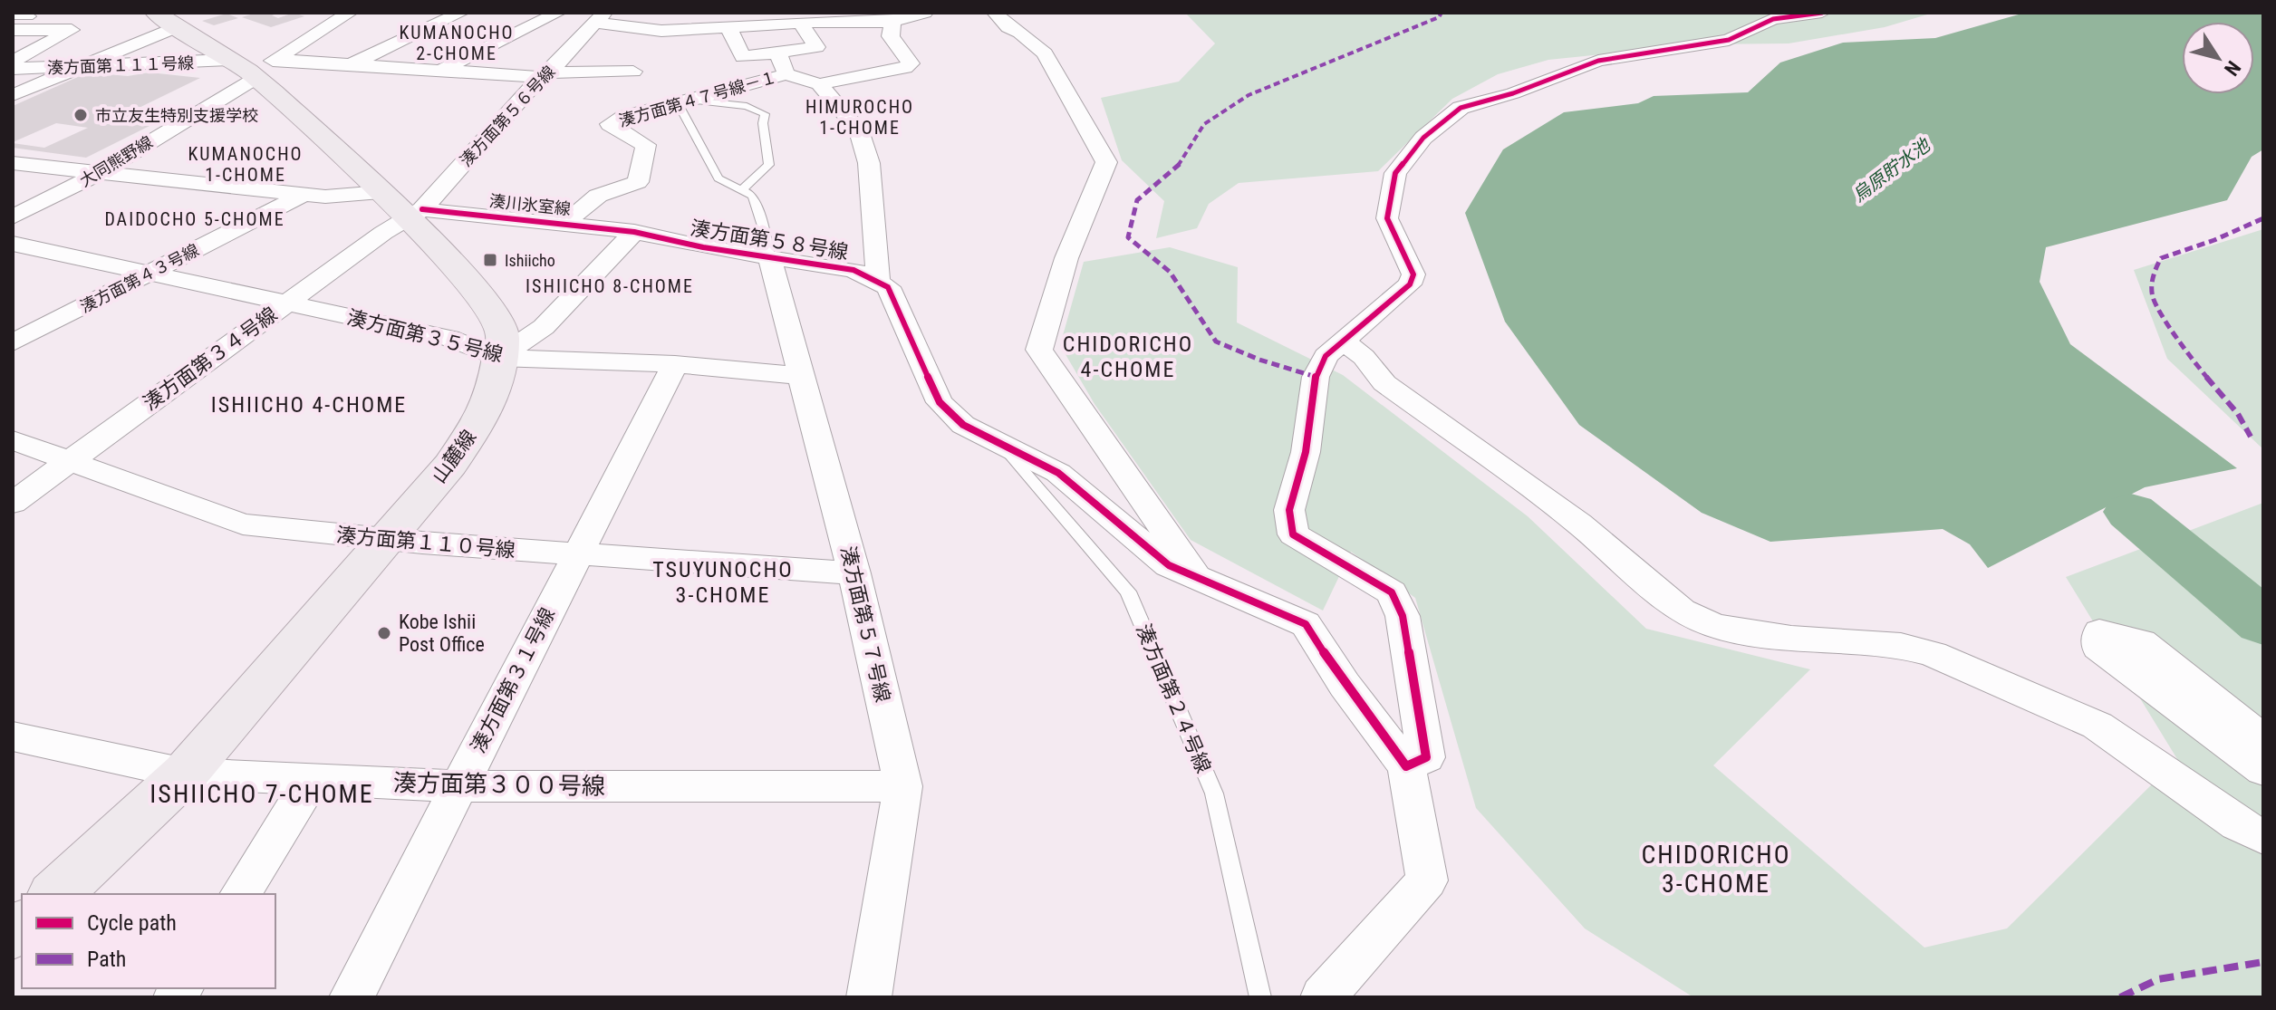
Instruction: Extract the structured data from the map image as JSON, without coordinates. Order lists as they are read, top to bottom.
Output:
{
  "streets": {
    "main road": ["山麓線"],
    "street": [
      "湊方面第１１１号線",
      "湊方面第４７号線－１",
      "湊方面第５６号線",
      "大同熊野線",
      "湊川氷室線",
      "湊方面第５８号線",
      "湊方面第４３号線",
      "湊方面第３５号線",
      "湊方面第３４号線",
      "湊方面第１１０号線",
      "湊方面第５７号線",
      "湊方面第３１号線",
      "湊方面第３００号線"
    ],
    "lane": ["湊方面第２４号線"]
  },
  "crossings": [
    ["湊方面第１１１号線", "湊方面第５６号線"],
    ["湊方面第１１１号線", "大同熊野線"],
    ["湊方面第１１１号線", "山麓線"],
    ["湊方面第４７号線－１", "湊川氷室線"],
    ["湊方面第５６号線", "湊川氷室線"],
    ["湊方面第５６号線", "湊方面第３４号線"],
    ["湊方面第５６号線", "山麓線"],
    ["大同熊野線", "山麓線"],
    ["湊川氷室線", "湊方面第５８号線"],
    ["湊川氷室線", "湊方面第３４号線"],
    ["湊川氷室線", "山麓線"],
    ["湊方面第５８号線", "湊方面第５７号線"],
    ["湊方面第４３号線", "湊方面第３５号線"],
    ["湊方面第３５号線", "湊方面第３４号線"],
    ["湊方面第３５号線", "山麓線"],
    ["湊方面第３５号線", "湊方面第５７号線"],
    ["湊方面第３５号線", "湊方面第３１号線"],
    ["湊方面第３４号線", "山麓線"],
    ["湊方面第３４号線", "湊方面第１１０号線"],
    ["山麓線", "湊方面第１１０号線"],
    ["山麓線", "湊方面第３００号線"],
    ["湊方面第１１０号線", "湊方面第５７号線"],
    ["湊方面第１１０号線", "湊方面第３１号線"],
    ["湊方面第５７号線", "湊方面第３００号線"],
    ["湊方面第３１号線", "湊方面第３００号線"]
  ],
  "districts": [
    "KUMANOCHO 2-CHOME",
    "HIMUROCHO 1-CHOME",
    "KUMANOCHO 1-CHOME",
    "DAIDOCHO 5-CHOME",
    "ISHIICHO 8-CHOME",
    "CHIDORICHO 4-CHOME",
    "ISHIICHO 4-CHOME",
    "TSUYUNOCHO 3-CHOME",
    "ISHIICHO 7-CHOME",
    "CHIDORICHO 3-CHOME"
  ],
  "water": ["烏原貯水池"],
  "places": {
    "other": ["市立友生特別支援学校", "Kobe Ishii Post Office"],
    "transit": ["Ishiicho"]
  },
  "legend": ["Cycle path", "Path"],
  "north": "bottom right"
}
